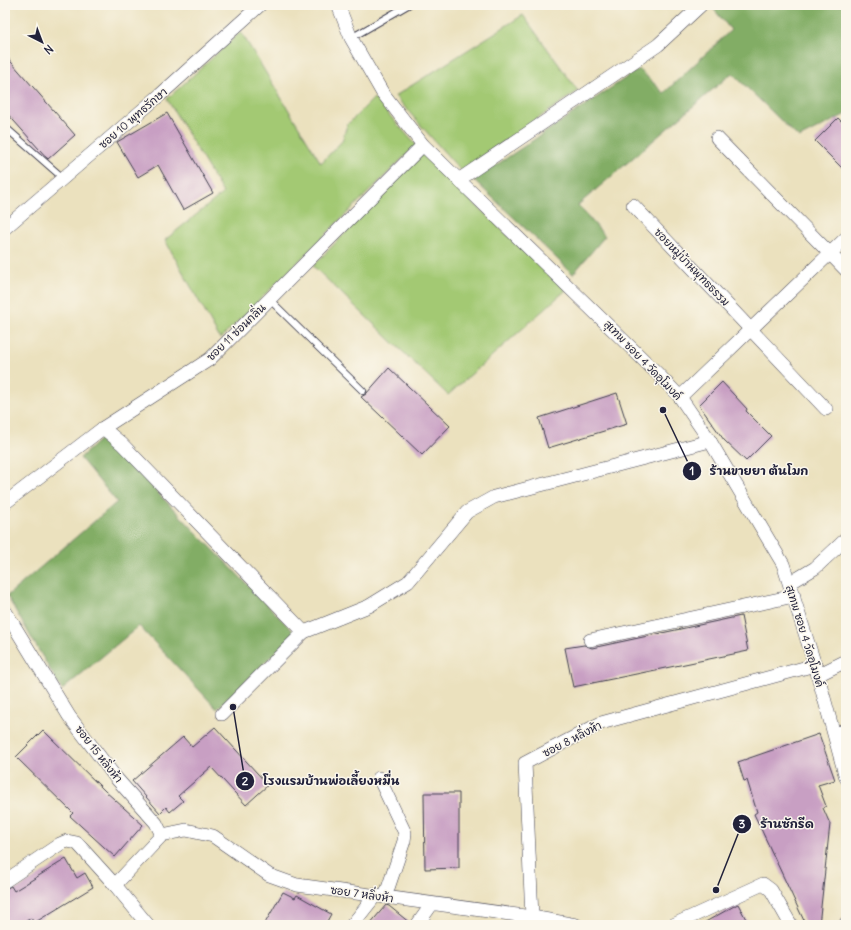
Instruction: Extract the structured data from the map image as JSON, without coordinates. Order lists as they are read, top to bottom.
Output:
{
  "streets": {
    "street": [
      "ซอย 10 พุทธรักษา",
      "ซอยหมู่บ้านพุทธธรรม",
      "ซอย 11 ซ่อนกลิ่น",
      "สุเทพ ซอย 4 วัดอุโมงค์",
      "ซอย 8 หลิ่งห้า",
      "ซอย 15 หลิ่งห้า",
      "ซอย 7 หลิ่งห้า"
    ]
  },
  "crossings": [
    ["ซอย 11 ซ่อนกลิ่น", "สุเทพ ซอย 4 วัดอุโมงค์"],
    ["สุเทพ ซอย 4 วัดอุโมงค์", "ซอย 8 หลิ่งห้า"],
    ["ซอย 8 หลิ่งห้า", "ซอย 7 หลิ่งห้า"],
    ["ซอย 15 หลิ่งห้า", "ซอย 7 หลิ่งห้า"]
  ],
  "places": ["ร้านขายยา ต้นโมก", "โรงแรมบ้านพ่อเลี้ยงหมื่น", "ร้านซักรีด"],
  "north": "bottom right"
}
